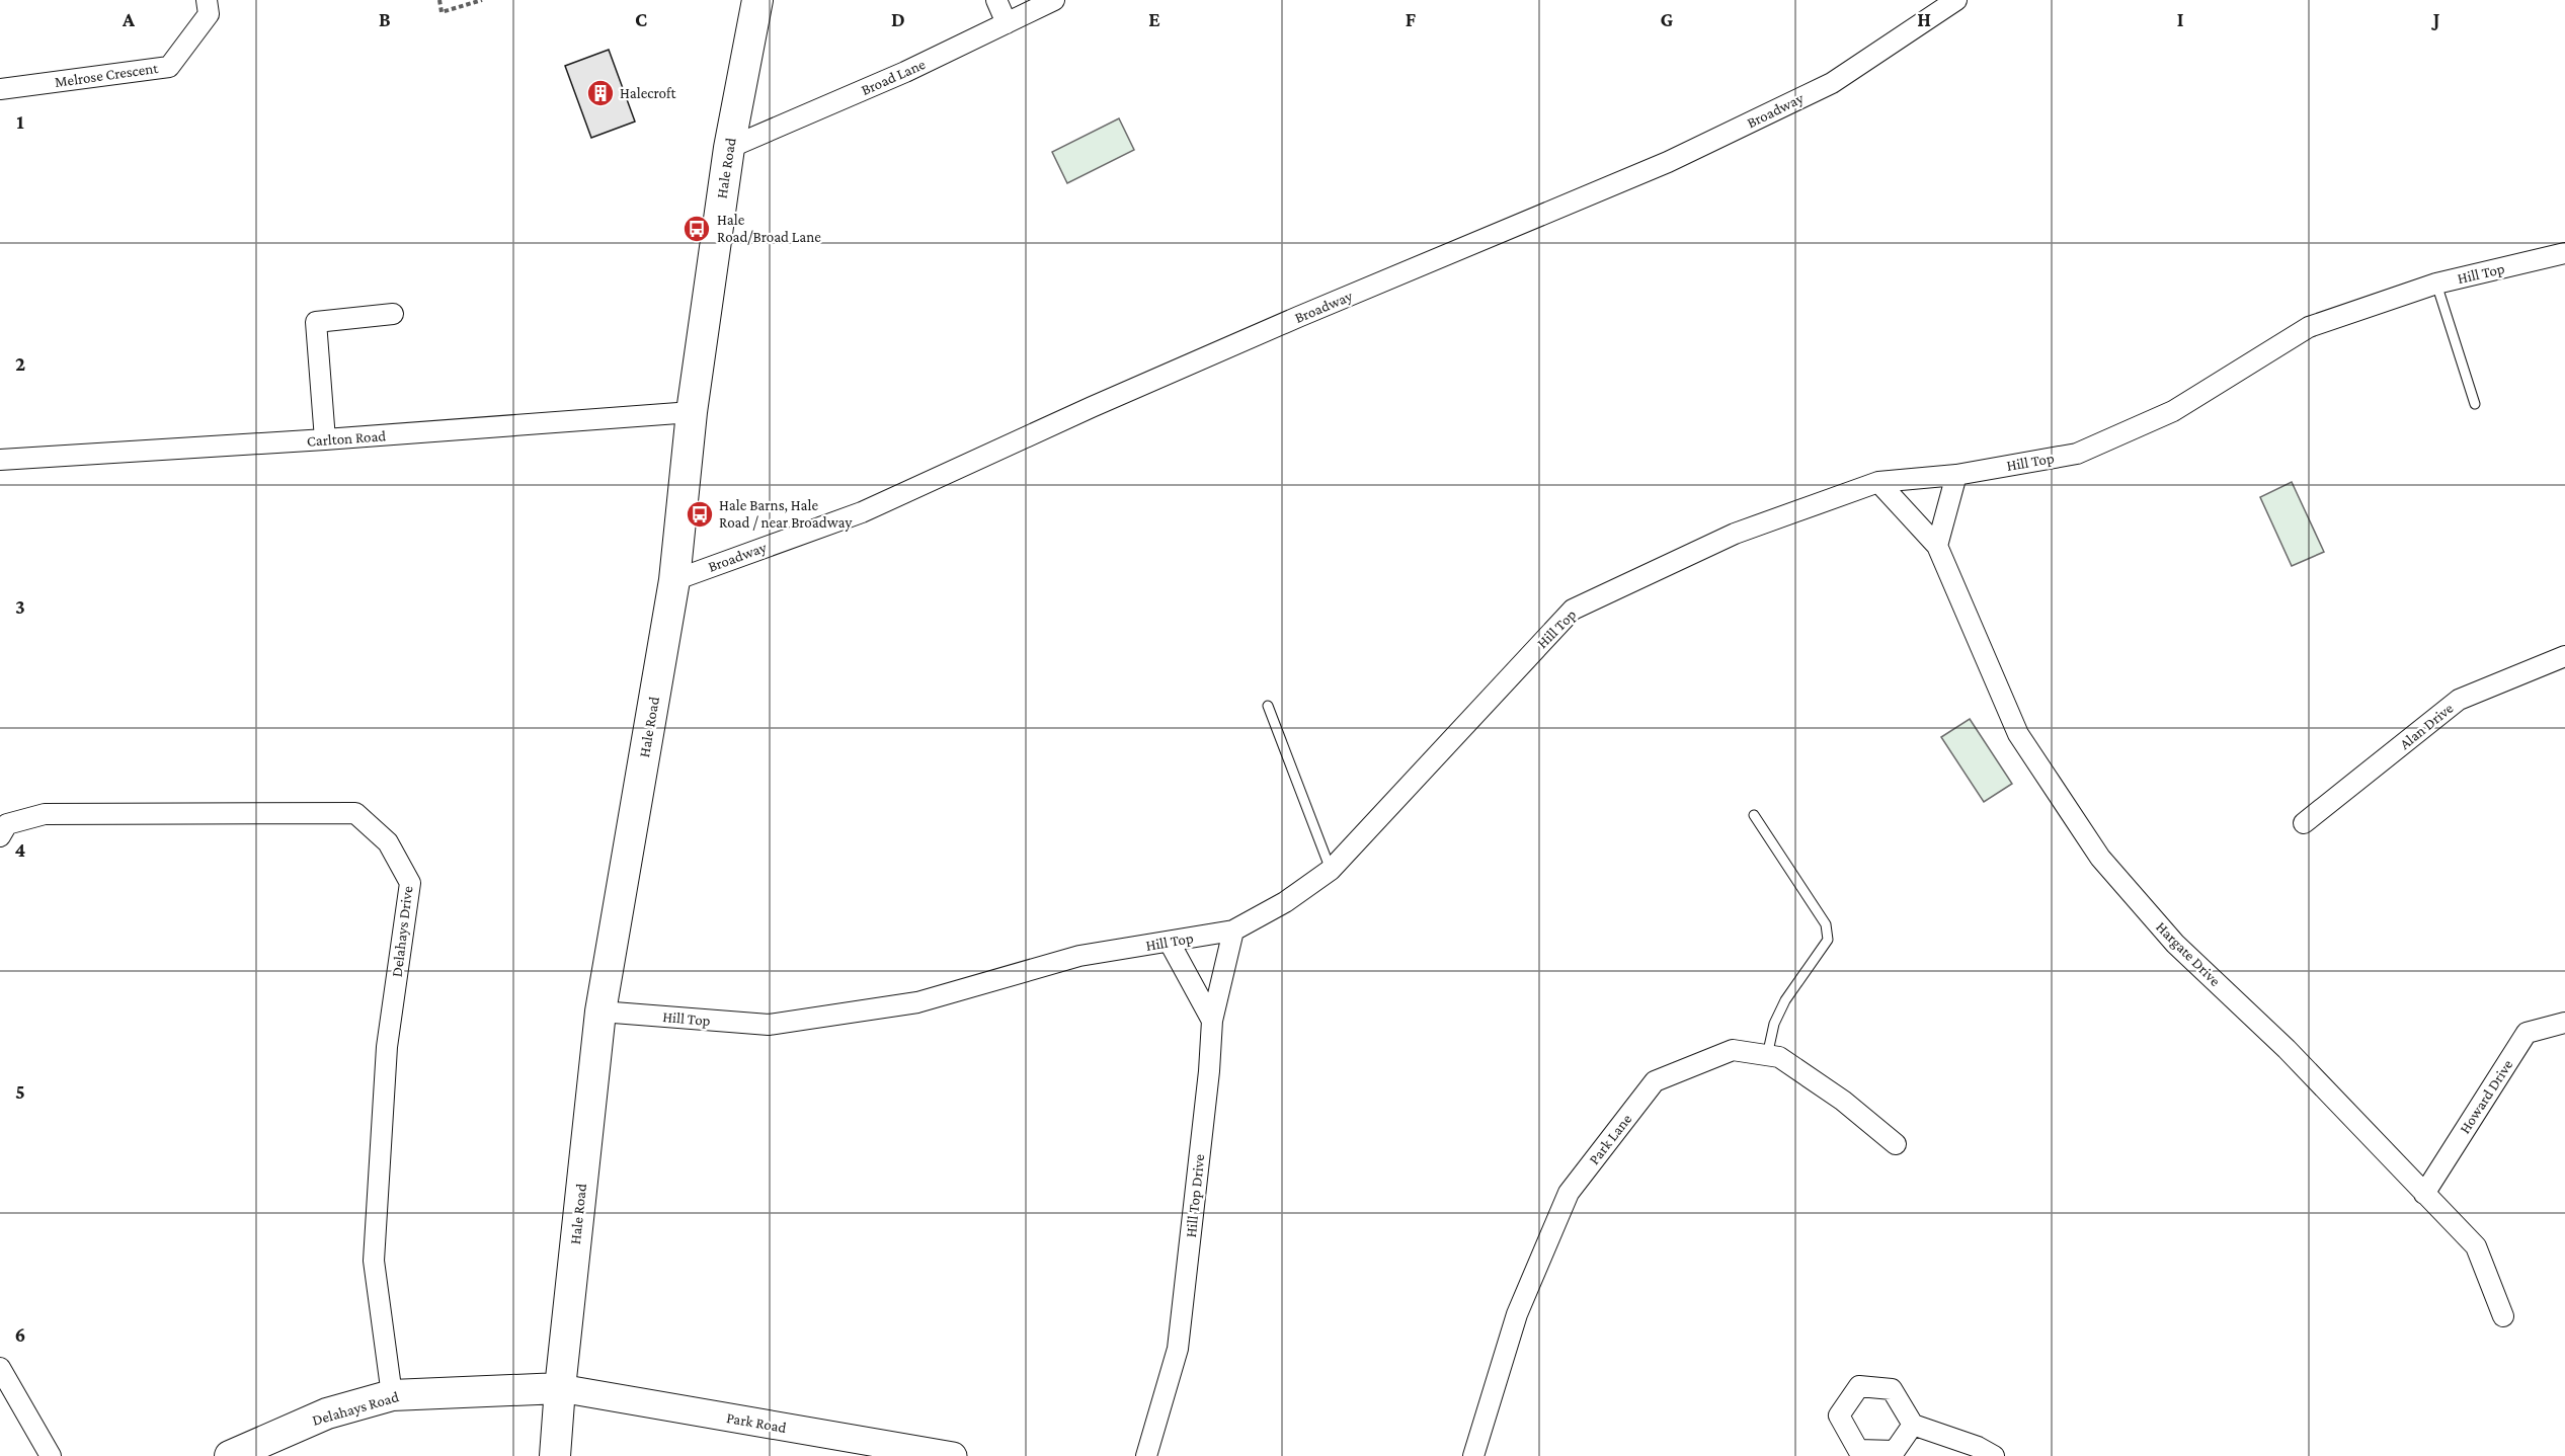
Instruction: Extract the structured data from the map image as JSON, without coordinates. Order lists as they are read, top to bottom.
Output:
{
  "streets": {
    "main road": ["Hale Road", "Delahays Road", "Park Road"],
    "street": [
      "Melrose Crescent",
      "Broad Lane",
      "Broadway",
      "Hill Top",
      "Carlton Road",
      "Alan Drive",
      "Delahays Drive",
      "Hargate Drive",
      "Howard Drive",
      "Park Lane",
      "Hill Top Drive"
    ]
  },
  "crossings": [
    ["Broad Lane", "Hale Road"],
    ["Broadway", "Hale Road"],
    ["Hale Road", "Hill Top"],
    ["Hale Road", "Carlton Road"],
    ["Hale Road", "Delahays Road"],
    ["Hale Road", "Park Road"],
    ["Hill Top", "Hargate Drive"],
    ["Hill Top", "Hill Top Drive"],
    ["Delahays Drive", "Delahays Road"],
    ["Hargate Drive", "Howard Drive"],
    ["Delahays Road", "Park Road"]
  ],
  "places": {
    "building": ["Halecroft"],
    "bus stop": ["Hale Road/Broad Lane", "Hale Barns, Hale Road / near Broadway"]
  },
  "grid": {
    "columns": [
      "A",
      "B",
      "C",
      "D",
      "E",
      "F",
      "G",
      "H",
      "I",
      "J"
    ],
    "rows": [
      "1",
      "2",
      "3",
      "4",
      "5",
      "6"
    ]
  }
}
